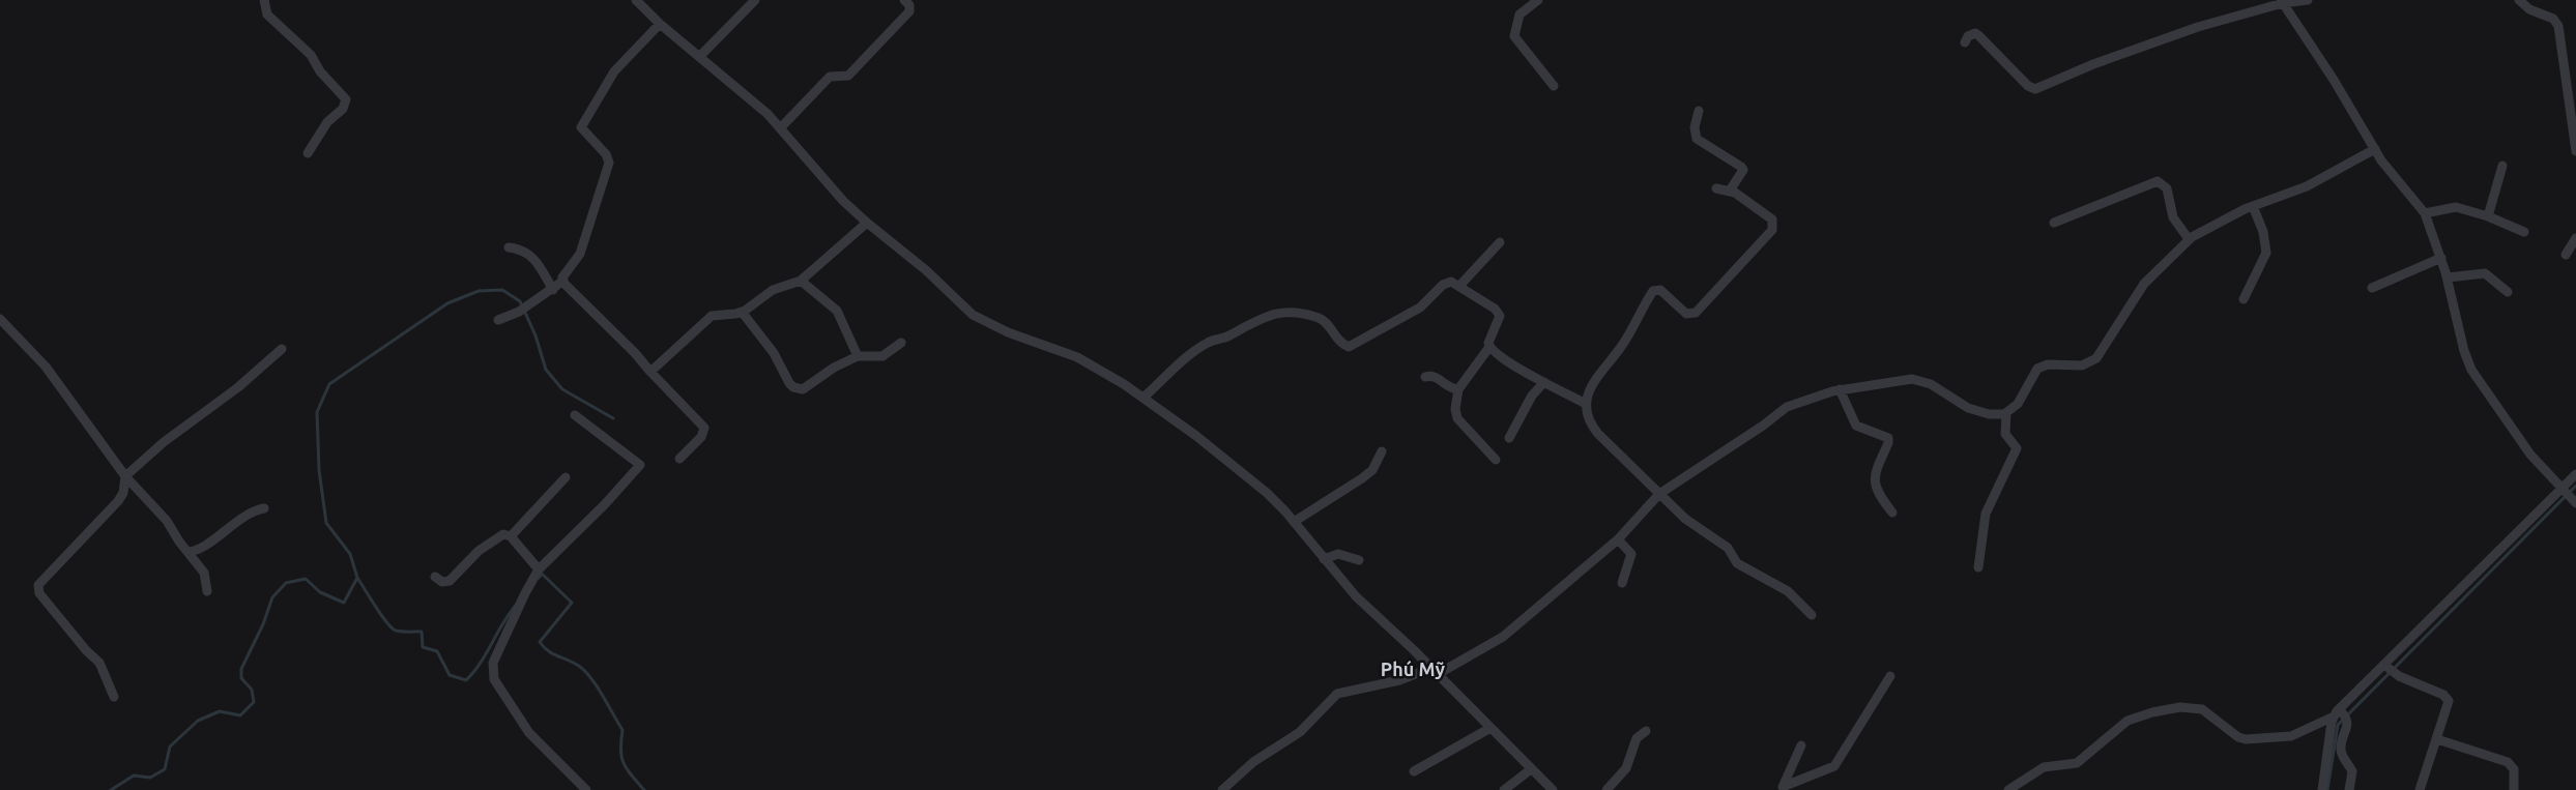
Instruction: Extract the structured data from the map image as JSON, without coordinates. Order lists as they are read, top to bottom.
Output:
{
  "districts": ["Phú Mỹ"]
}
